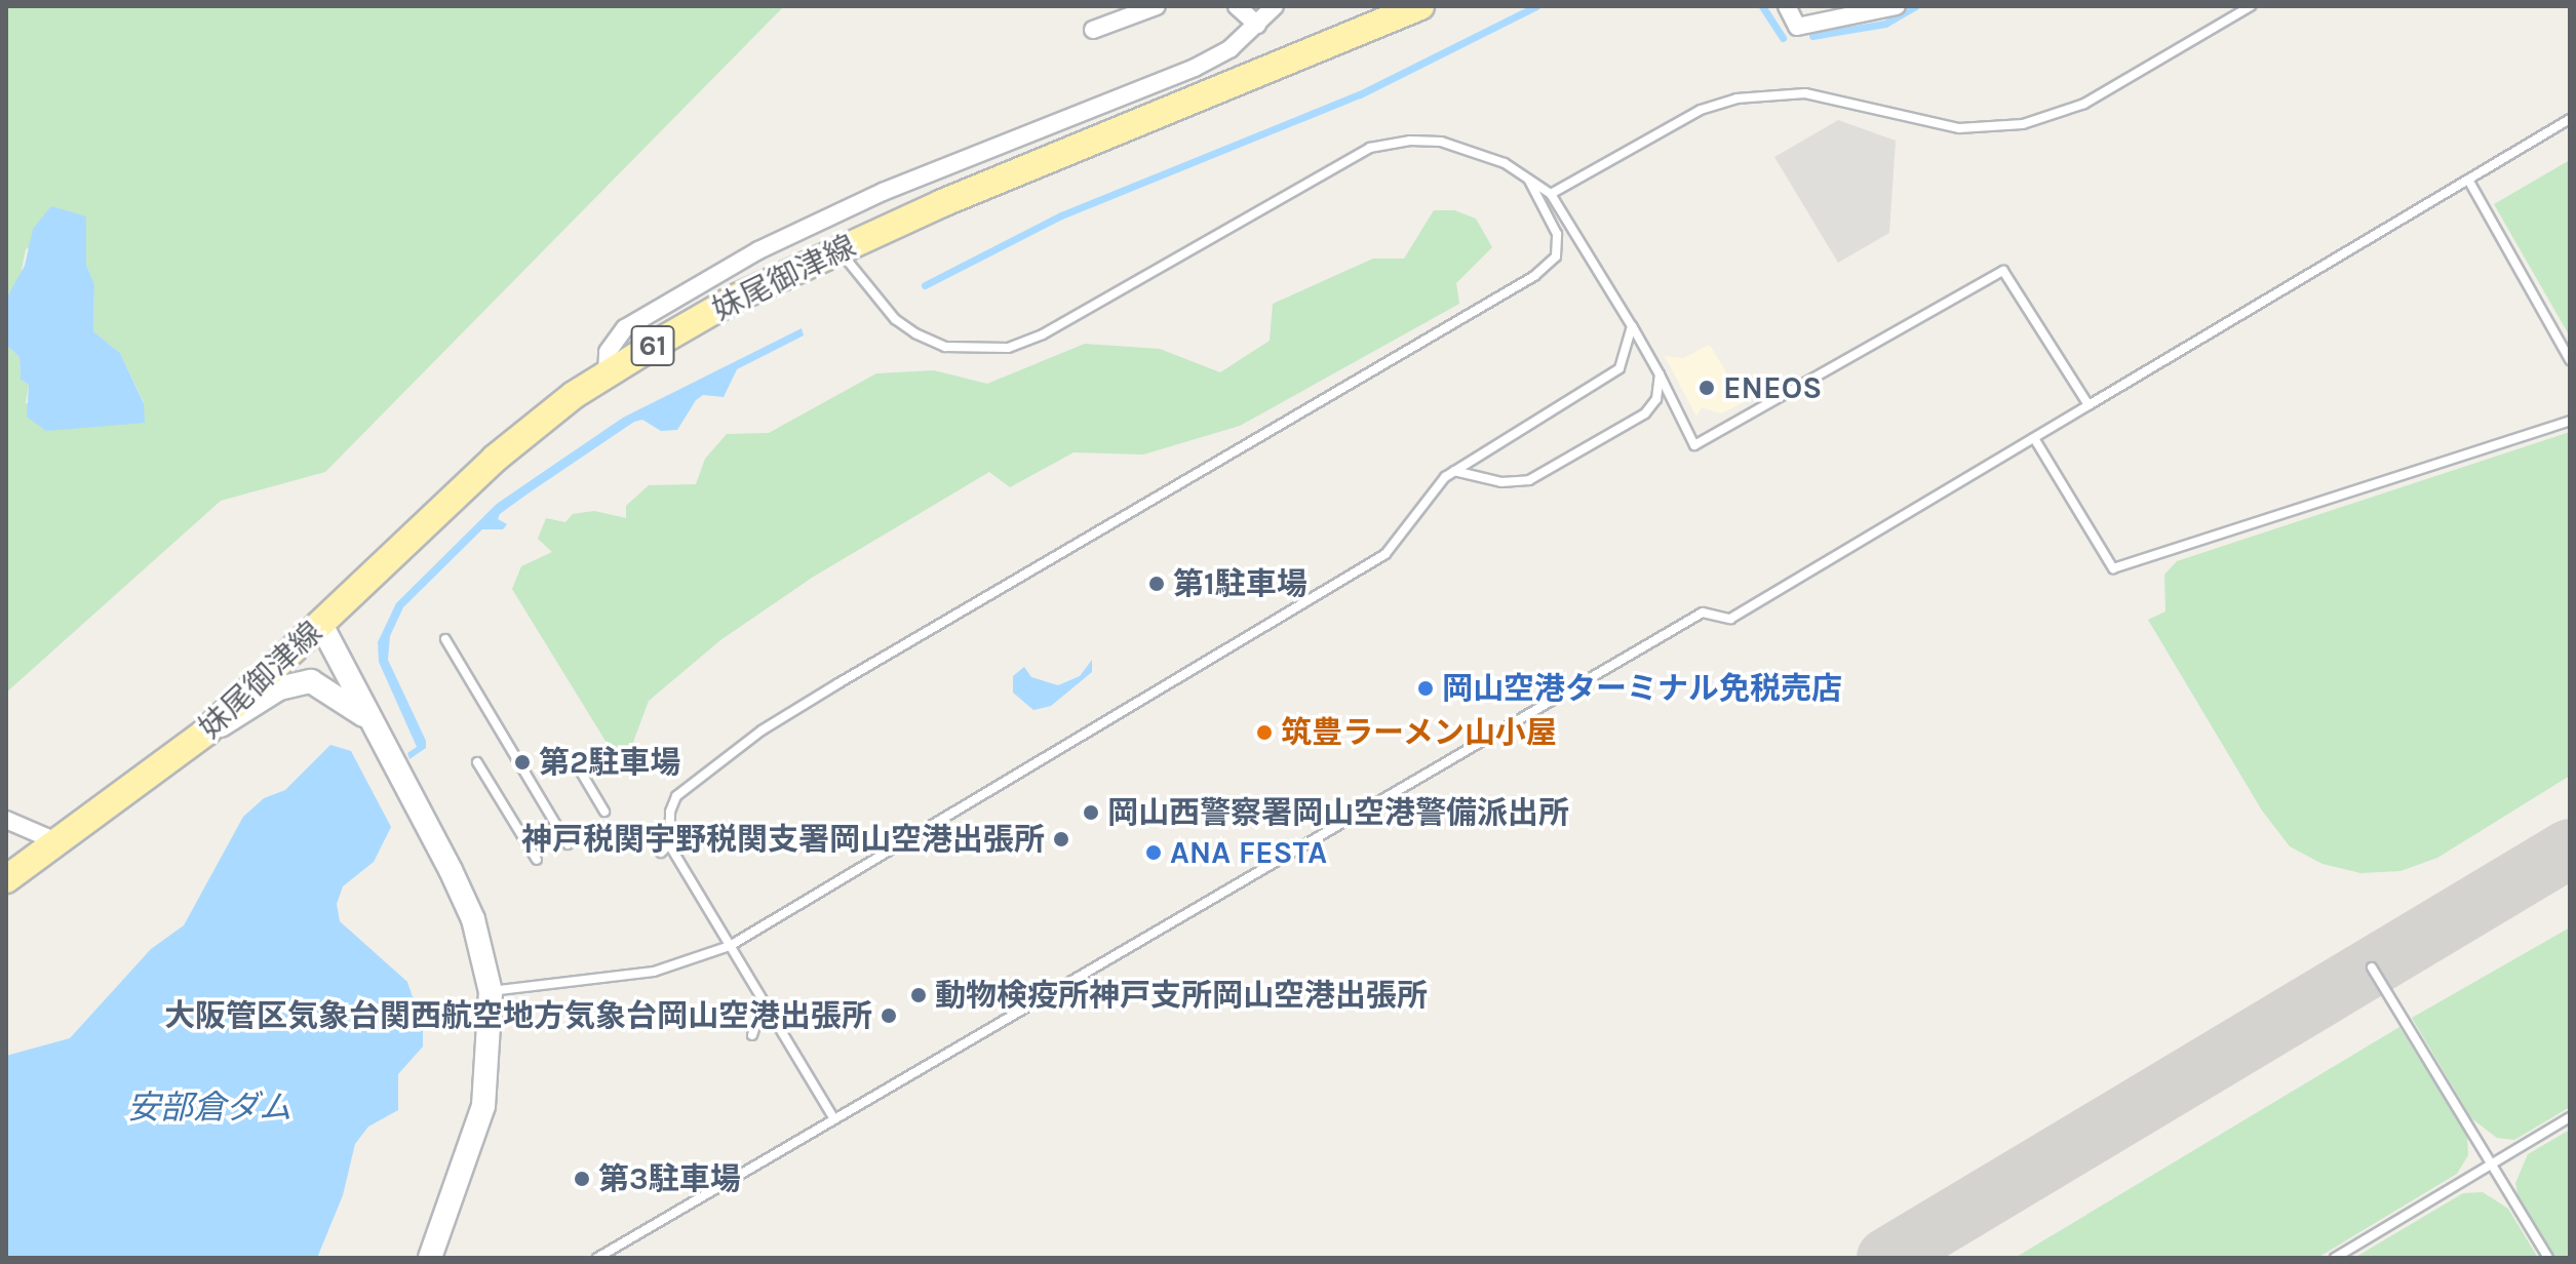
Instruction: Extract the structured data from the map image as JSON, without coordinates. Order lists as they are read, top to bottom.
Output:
{
  "streets": {
    "main road": ["妹尾御津線", "61"]
  },
  "water": ["安部倉ダム"],
  "places": [
    "ENEOS",
    "第1駐車場",
    "岡山空港ターミナル免税売店",
    "筑豊ラーメン山小屋",
    "第2駐車場",
    "岡山西警察署岡山空港警備派出所",
    "神戸税関宇野税関支署岡山空港出張所",
    "ANA FESTA",
    "動物検疫所神戸支所岡山空港出張所",
    "大阪管区気象台関西航空地方気象台岡山空港出張所",
    "第3駐車場"
  ]
}
